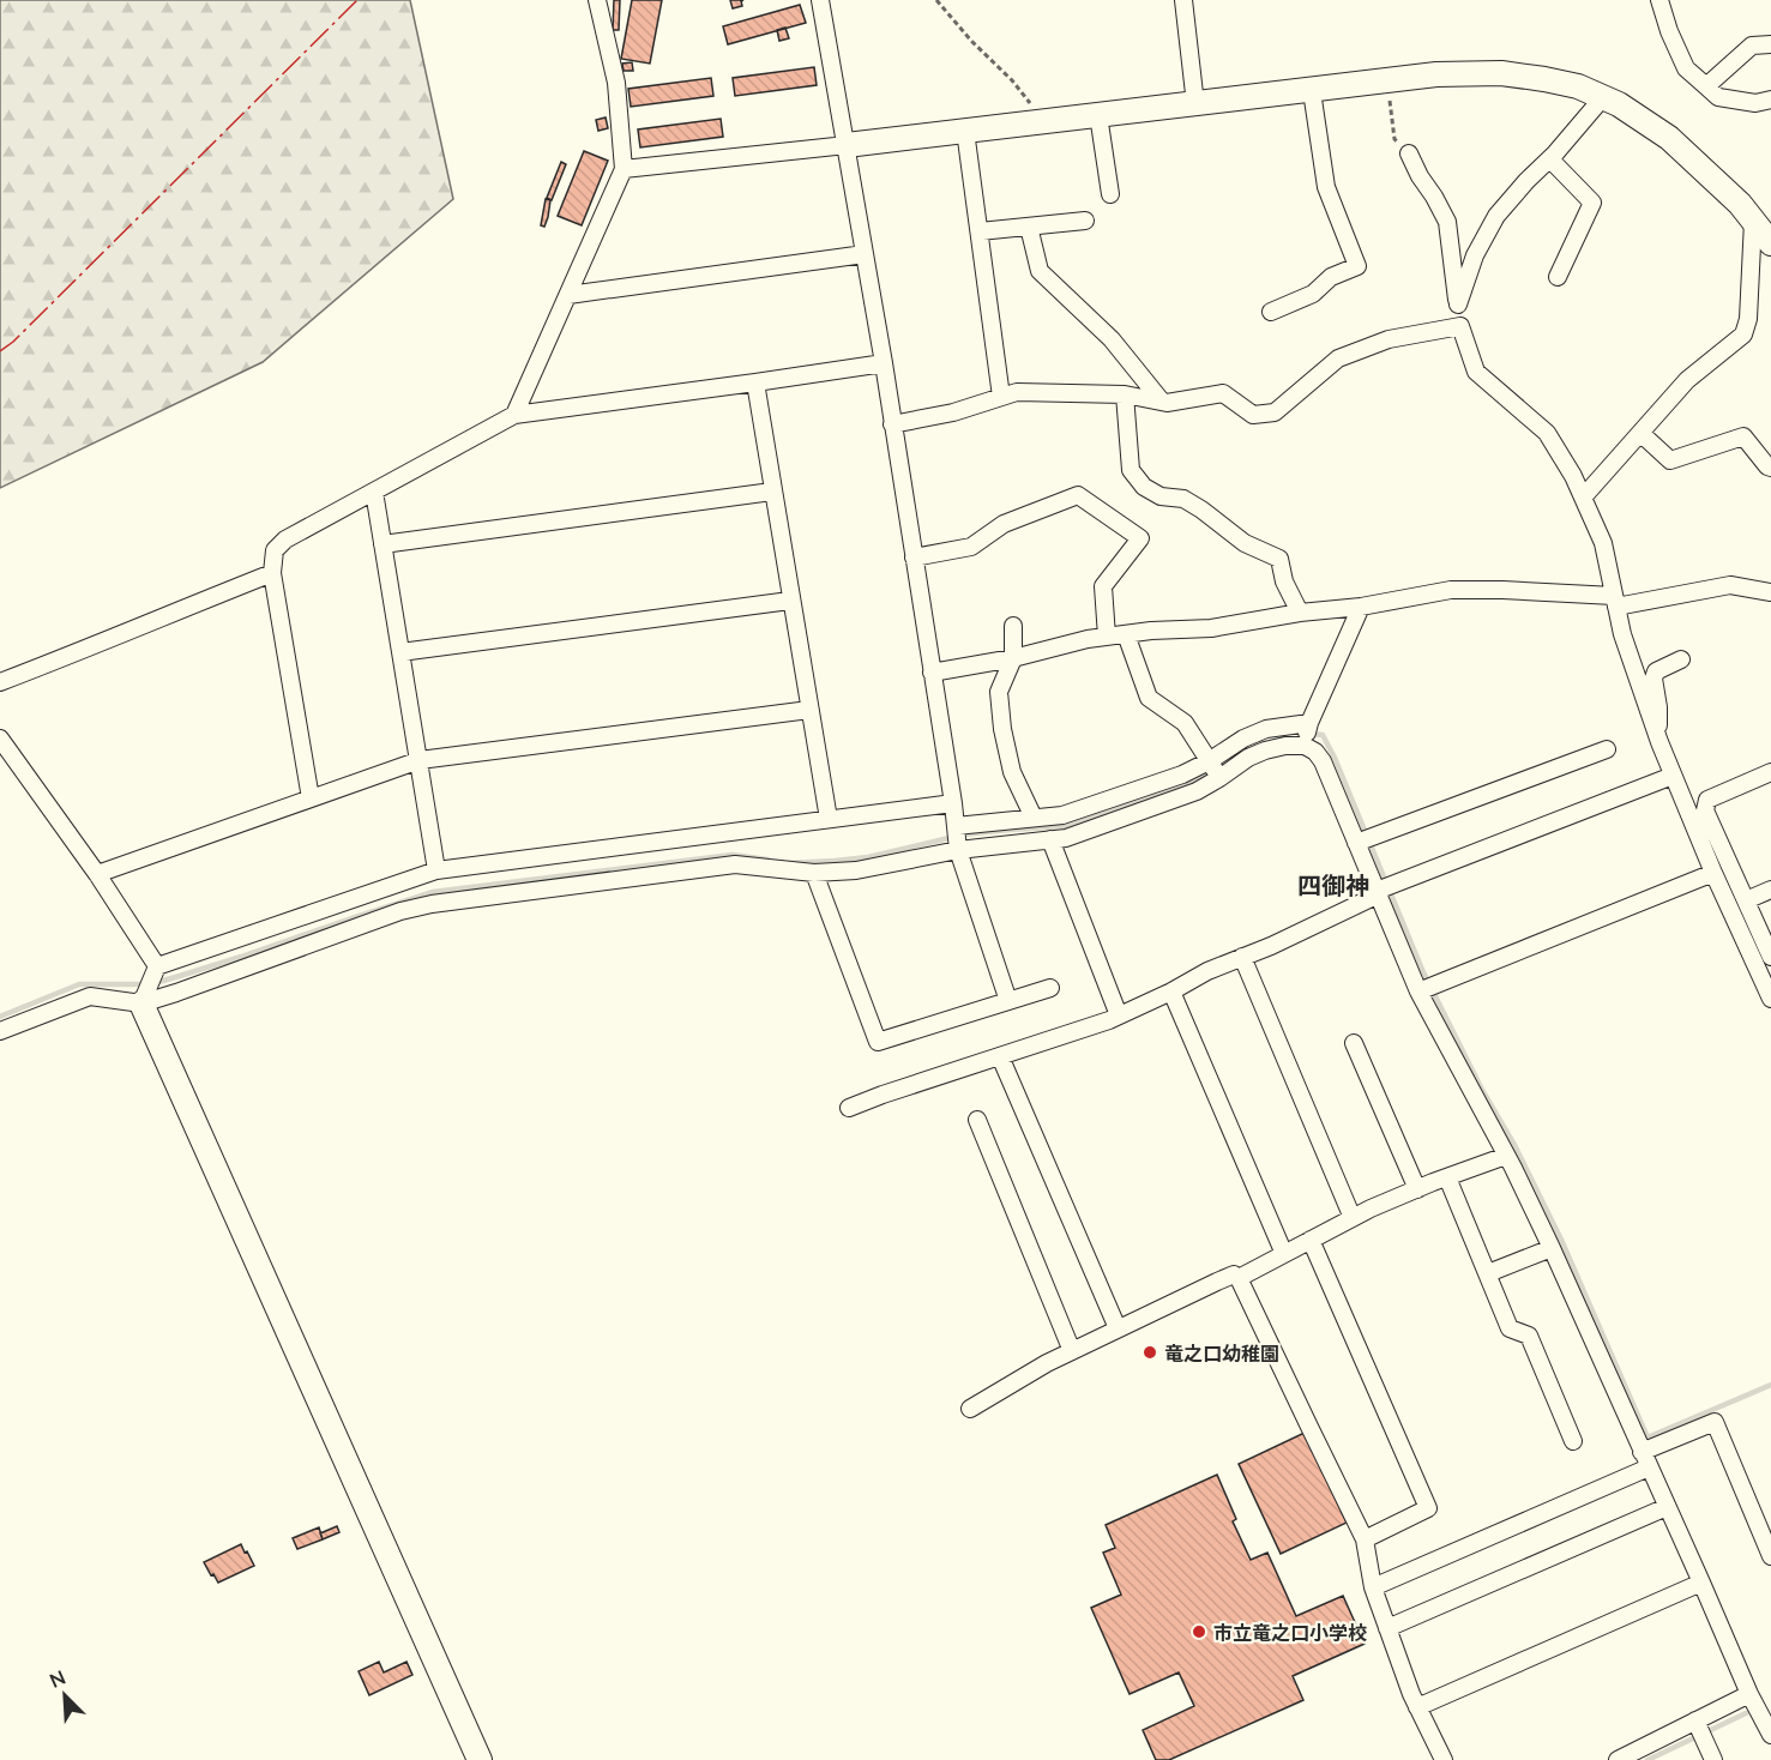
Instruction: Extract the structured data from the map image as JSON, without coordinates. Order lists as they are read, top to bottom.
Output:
{
  "districts": ["四御神"],
  "places": ["竜之口幼稚園", "市立竜之口小学校"],
  "north": "top left"
}
